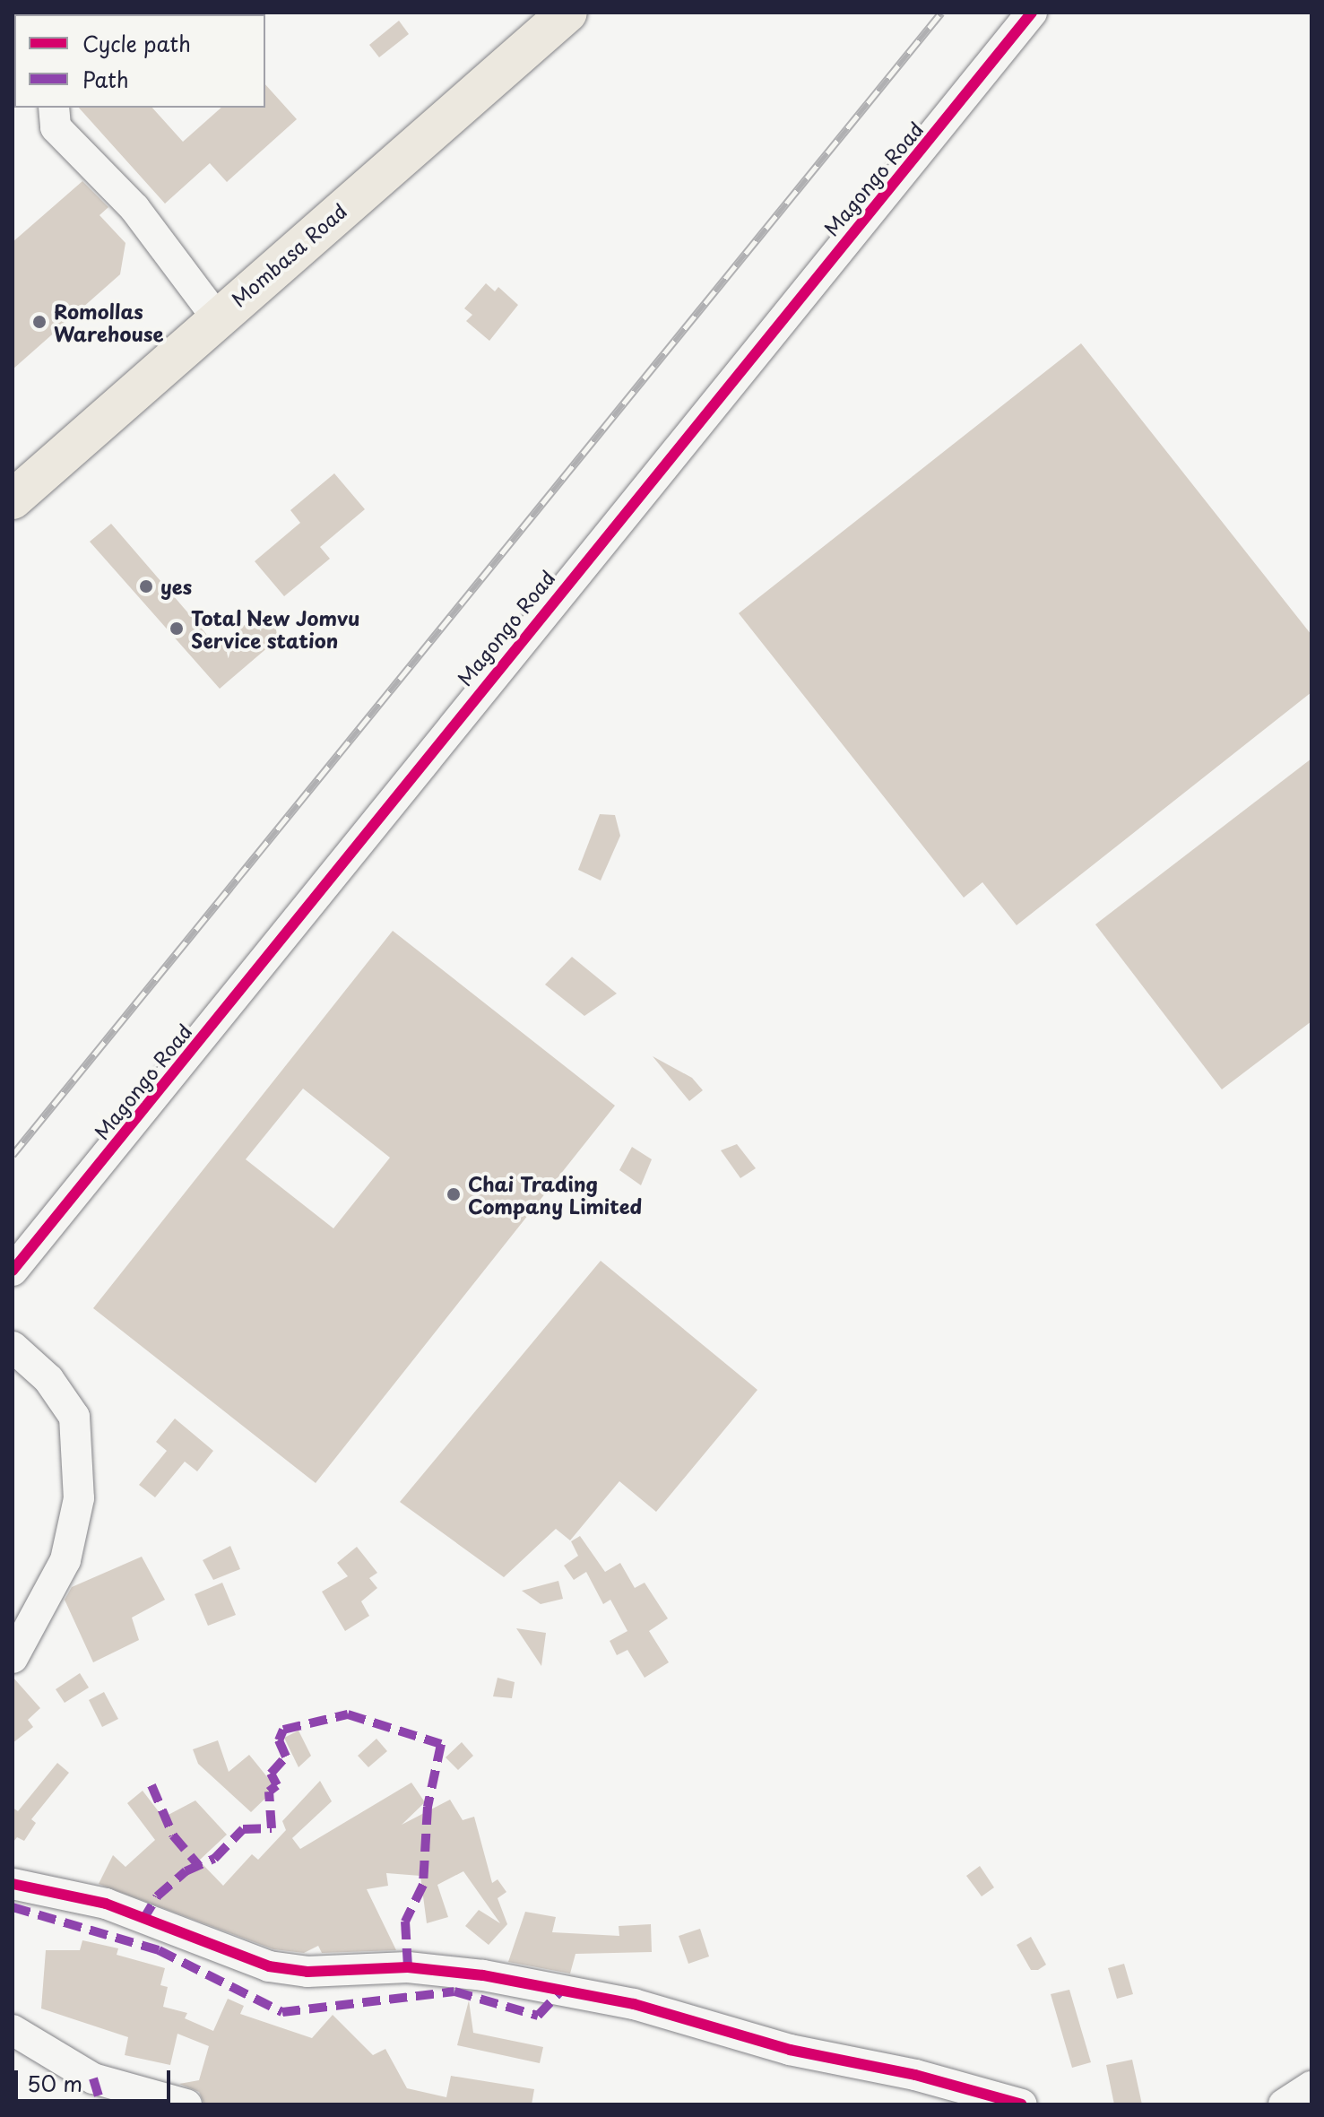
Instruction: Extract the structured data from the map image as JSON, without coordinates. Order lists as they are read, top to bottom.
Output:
{
  "streets": {
    "highway": ["Mombasa Road"],
    "street": ["Magongo Road"]
  },
  "places": [
    "Romollas Warehouse",
    "yes",
    "Total New Jomvu Service station",
    "Chai Trading Company Limited"
  ],
  "legend": ["Cycle path", "Path"],
  "scale_bar": "50 m"
}
